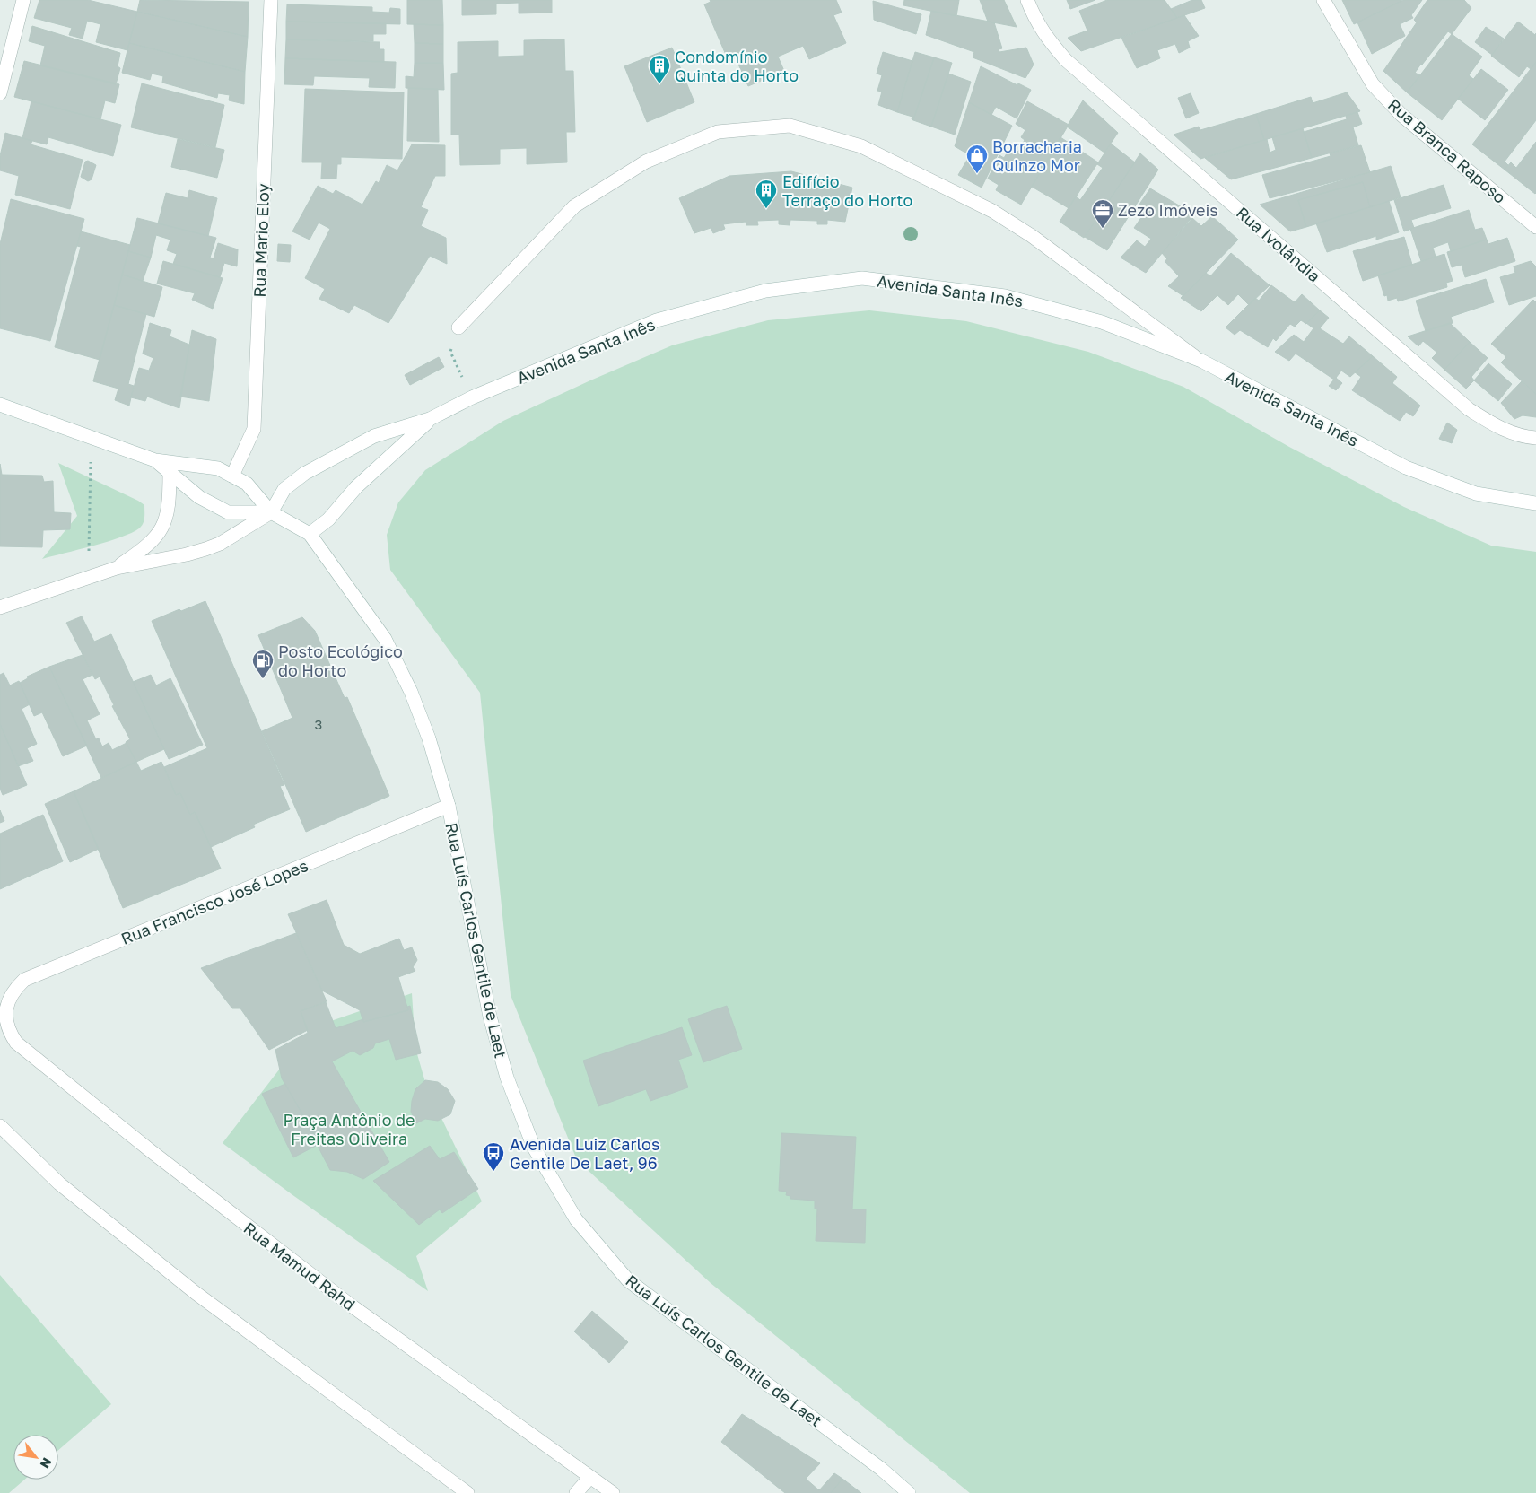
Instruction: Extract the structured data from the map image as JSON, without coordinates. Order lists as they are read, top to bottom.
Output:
{
  "streets": {
    "street": [
      "Rua Branca Raposo",
      "Rua Mario Eloy",
      "Rua Ivolândia",
      "Avenida Santa Inês",
      "Rua Francisco José Lopes",
      "Rua Luís Carlos Gentile de Laet",
      "Rua Mamud Rahd"
    ]
  },
  "crossings": [
    ["Avenida Santa Inês", "Rua Luís Carlos Gentile de Laet"],
    ["Rua Francisco José Lopes", "Rua Luís Carlos Gentile de Laet"],
    ["Rua Francisco José Lopes", "Rua Mamud Rahd"]
  ],
  "parks": ["Praça Antônio de Freitas Oliveira"],
  "places": {
    "building": ["Condomínio Quinta do Horto", "Edifício Terraço do Horto"],
    "shop": ["Borracharia Quinzo Mor"],
    "office": ["Zezo Imóveis"],
    "fuel station": ["Posto Ecológico do Horto"],
    "bus stop": ["Avenida Luiz Carlos Gentile De Laet, 96"]
  },
  "house_numbers": ["3"],
  "north": "bottom right"
}
